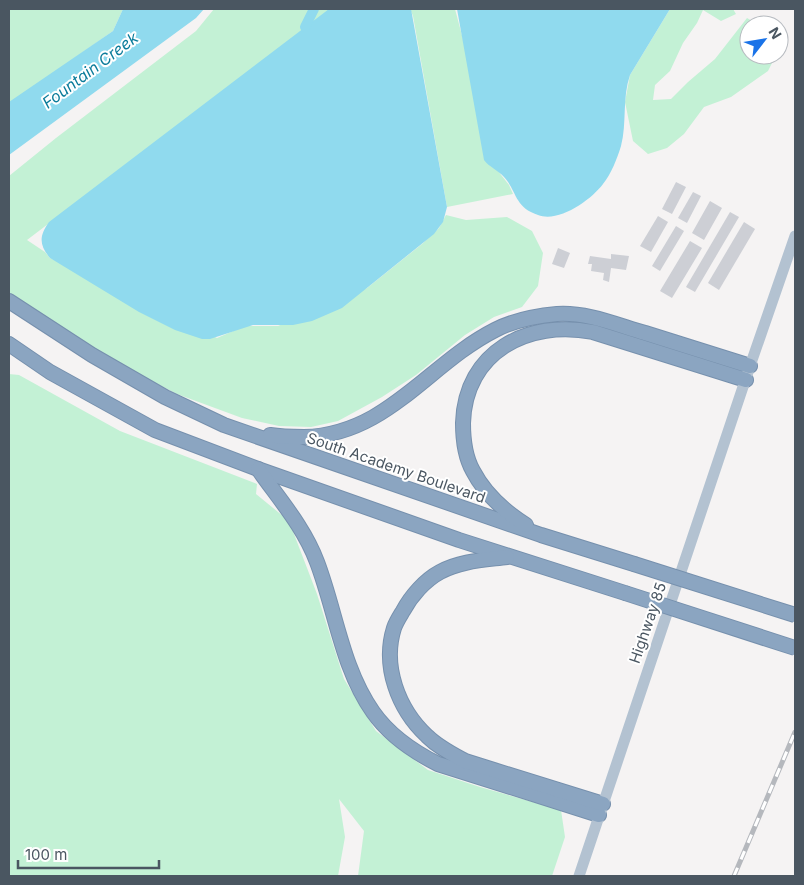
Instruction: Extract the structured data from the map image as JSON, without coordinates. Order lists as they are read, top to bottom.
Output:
{
  "streets": {
    "highway": ["South Academy Boulevard"],
    "main road": ["Highway 85"]
  },
  "water": ["Fountain Creek"],
  "scale_bar": "100 m",
  "north": "top right"
}
